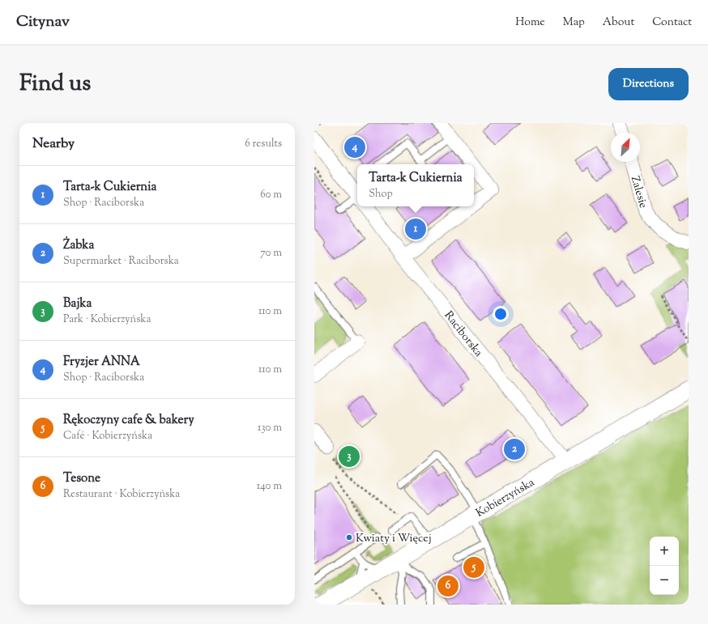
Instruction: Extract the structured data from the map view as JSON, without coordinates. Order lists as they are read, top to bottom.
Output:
{
  "streets": {
    "street": ["Zalesie", "Raciborska", "Kobierzyńska"]
  },
  "crossings": [
    ["Raciborska", "Kobierzyńska"]
  ],
  "places": ["Kwiaty i Więcej"],
  "north": "top right",
  "page": {
    "header": "Citynav",
    "nav": [
      "Home",
      "Map",
      "About",
      "Contact"
    ],
    "title": "Find us",
    "buttons": "Directions",
    "heading": ["Nearby", "6 results"],
    "pins": [
      "4",
      "1",
      "2",
      "3",
      "5",
      "6"
    ],
    "popup": ["Tarta-k Cukiernia", "Shop"],
    "list": [
      {
        "mark": "1",
        "name": "Tarta-k Cukiernia",
        "note": "Shop · Raciborska",
        "value": "60 m"
      },
      {
        "mark": "2",
        "name": "Żabka",
        "note": "Supermarket · Raciborska",
        "value": "70 m"
      },
      {
        "mark": "3",
        "name": "Bajka",
        "note": "Park · Kobierzyńska",
        "value": "110 m"
      },
      {
        "mark": "4",
        "name": "Fryzjer ANNA",
        "note": "Shop · Raciborska",
        "value": "110 m"
      },
      {
        "mark": "5",
        "name": "Rękoczyny cafe & bakery",
        "note": "Café · Kobierzyńska",
        "value": "130 m"
      },
      {
        "mark": "6",
        "name": "Tesone",
        "note": "Restaurant · Kobierzyńska",
        "value": "140 m"
      }
    ],
    "map_buttons": ["+", "−"]
  }
}
